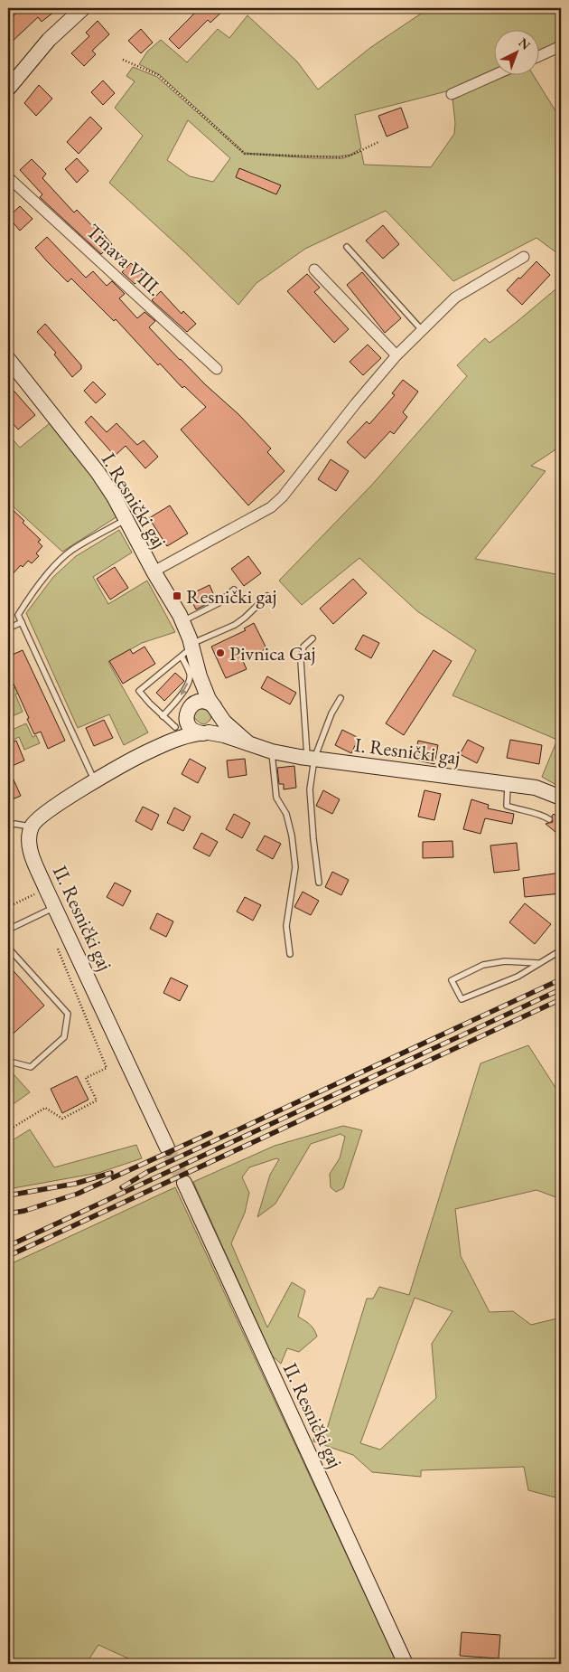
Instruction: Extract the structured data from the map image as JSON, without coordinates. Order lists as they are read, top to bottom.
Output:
{
  "streets": {
    "street": ["Trnava VIII.", "I. Resnički gaj", "II. Resnički gaj"]
  },
  "places": {
    "transit": ["Resnički gaj"],
    "other": ["Pivnica Gaj"]
  },
  "north": "top right"
}
